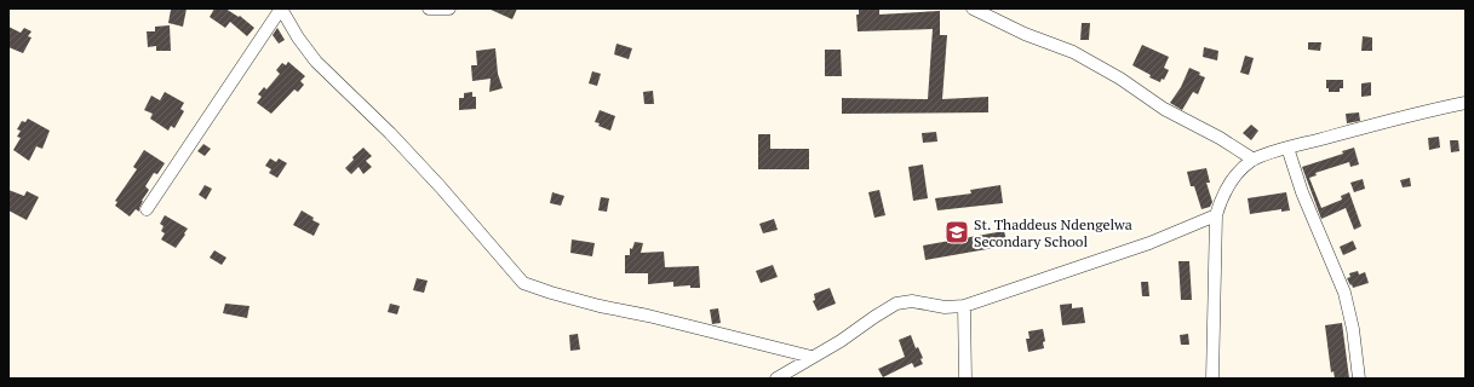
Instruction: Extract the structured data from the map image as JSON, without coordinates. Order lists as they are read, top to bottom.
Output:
{
  "places": {
    "school or university": ["St. Thaddeus Ndengelwa Secondary School"]
  }
}
